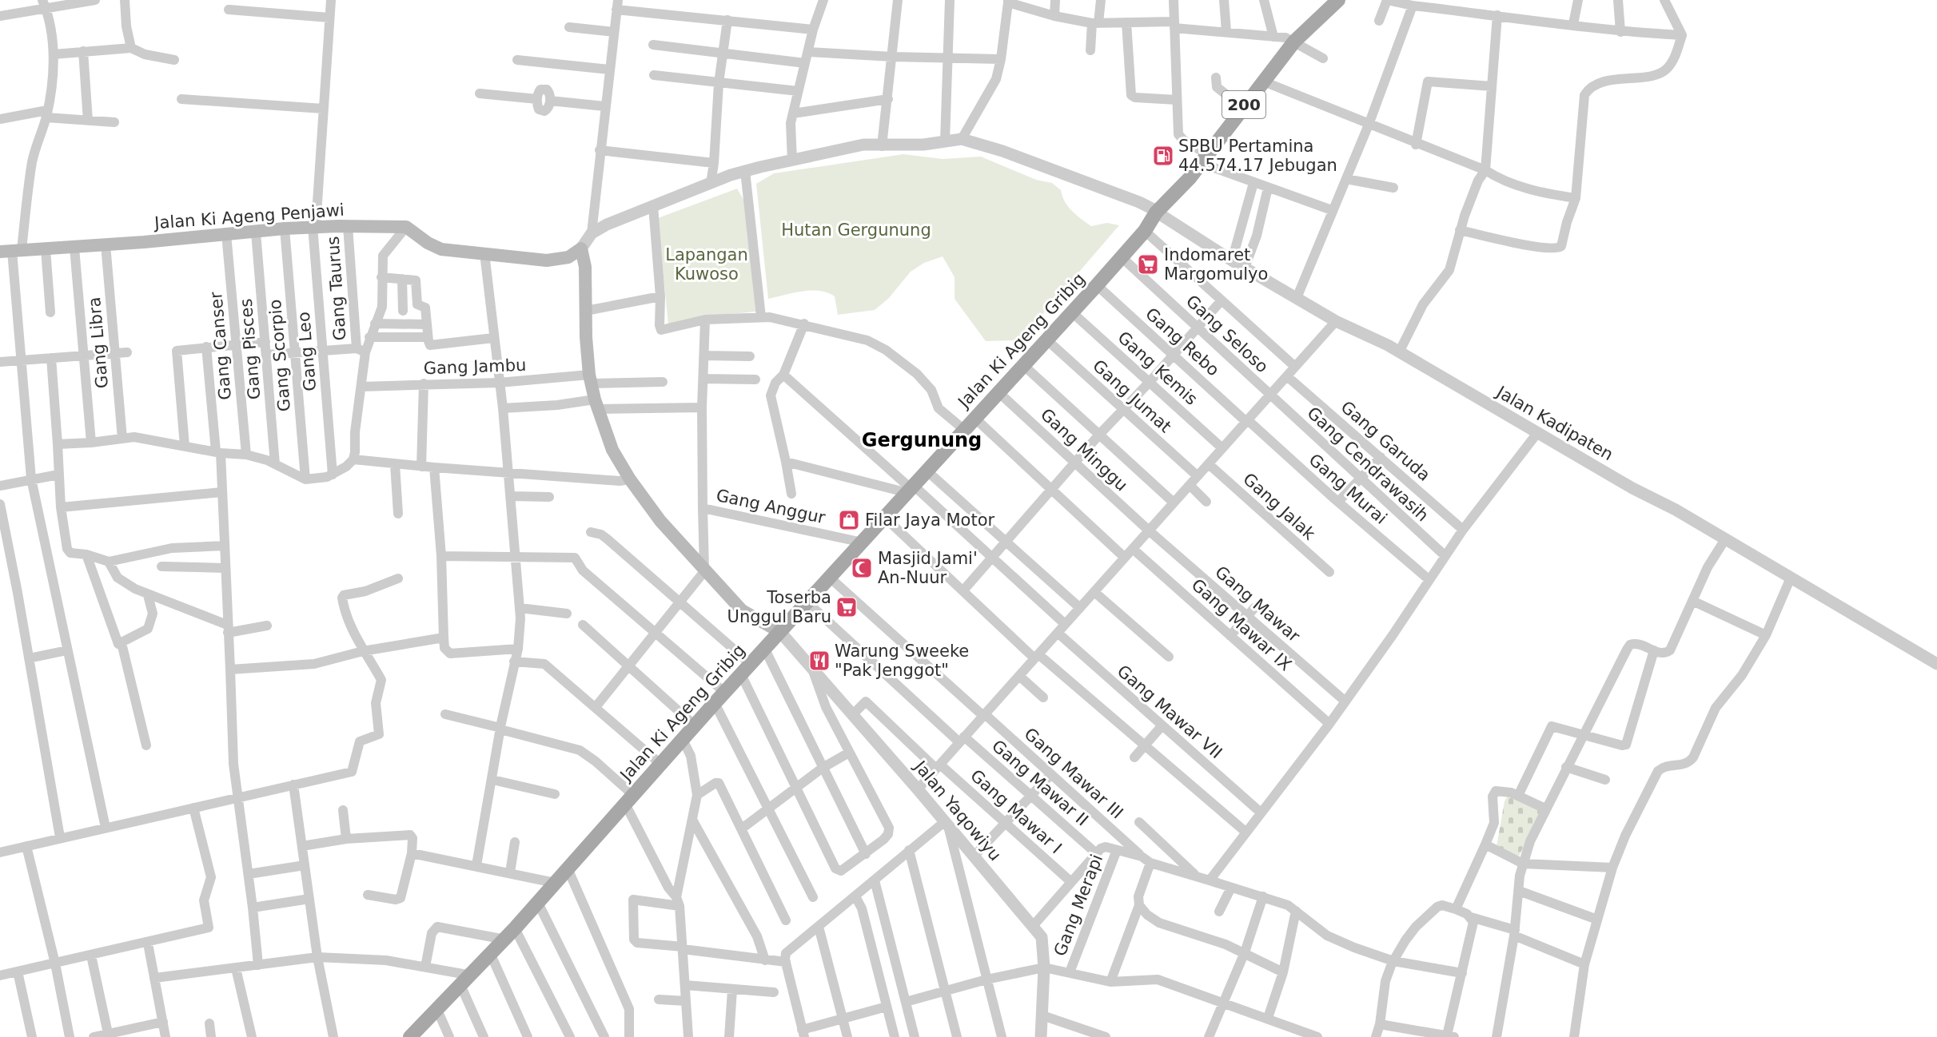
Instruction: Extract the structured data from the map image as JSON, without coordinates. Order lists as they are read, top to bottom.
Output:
{
  "streets": {
    "main road": ["200", "Jalan Ki Ageng Penjawi", "Jalan Ki Ageng Gribig"],
    "street": [
      "Gang Taurus",
      "Gang Seloso",
      "Gang Rebo",
      "Gang Libra",
      "Gang Canser",
      "Gang Pisces",
      "Gang Leo",
      "Gang Scorpio",
      "Gang Jambu",
      "Gang Kemis",
      "Gang Jumat",
      "Jalan Kadipaten",
      "Gang Garuda",
      "Gang Minggu",
      "Gang Cendrawasih",
      "Gang Murai",
      "Gang Anggur",
      "Gang Jalak",
      "Gang Mawar",
      "Gang Mawar IX",
      "Gang Mawar VII",
      "Gang Mawar III",
      "Gang Mawar II",
      "Jalan Yaqowiyu",
      "Gang Mawar I",
      "Gang Merapi"
    ]
  },
  "crossings": [
    ["Jalan Ki Ageng Penjawi", "Gang Taurus"],
    ["Jalan Ki Ageng Penjawi", "Gang Libra"],
    ["Jalan Ki Ageng Penjawi", "Gang Canser"],
    ["Jalan Ki Ageng Penjawi", "Gang Pisces"],
    ["Jalan Ki Ageng Penjawi", "Gang Leo"],
    ["Jalan Ki Ageng Penjawi", "Gang Scorpio"],
    ["Gang Seloso", "Jalan Ki Ageng Gribig"],
    ["Gang Seloso", "Gang Cendrawasih"],
    ["Jalan Ki Ageng Gribig", "Gang Rebo"],
    ["Jalan Ki Ageng Gribig", "Gang Kemis"],
    ["Jalan Ki Ageng Gribig", "Gang Jumat"],
    ["Jalan Ki Ageng Gribig", "Jalan Kadipaten"],
    ["Jalan Ki Ageng Gribig", "Gang Minggu"],
    ["Jalan Ki Ageng Gribig", "Gang Anggur"],
    ["Jalan Ki Ageng Gribig", "Gang Mawar III"],
    ["Jalan Ki Ageng Gribig", "Gang Mawar II"],
    ["Jalan Ki Ageng Gribig", "Jalan Yaqowiyu"],
    ["Gang Rebo", "Gang Murai"],
    ["Gang Minggu", "Gang Mawar"],
    ["Jalan Yaqowiyu", "Gang Mawar I"]
  ],
  "districts": ["Gergunung"],
  "parks": ["Hutan Gergunung", "Lapangan Kuwoso"],
  "places": {
    "fuel station": ["SPBU Pertamina 44.574.17 Jebugan"],
    "supermarket": ["Indomaret Margomulyo", "Toserba Unggul Baru"],
    "shop": ["Filar Jaya Motor"],
    "mosque": ["Masjid Jami' An-Nuur"],
    "restaurant": ["Warung Sweeke \"Pak Jenggot\""]
  }
}
